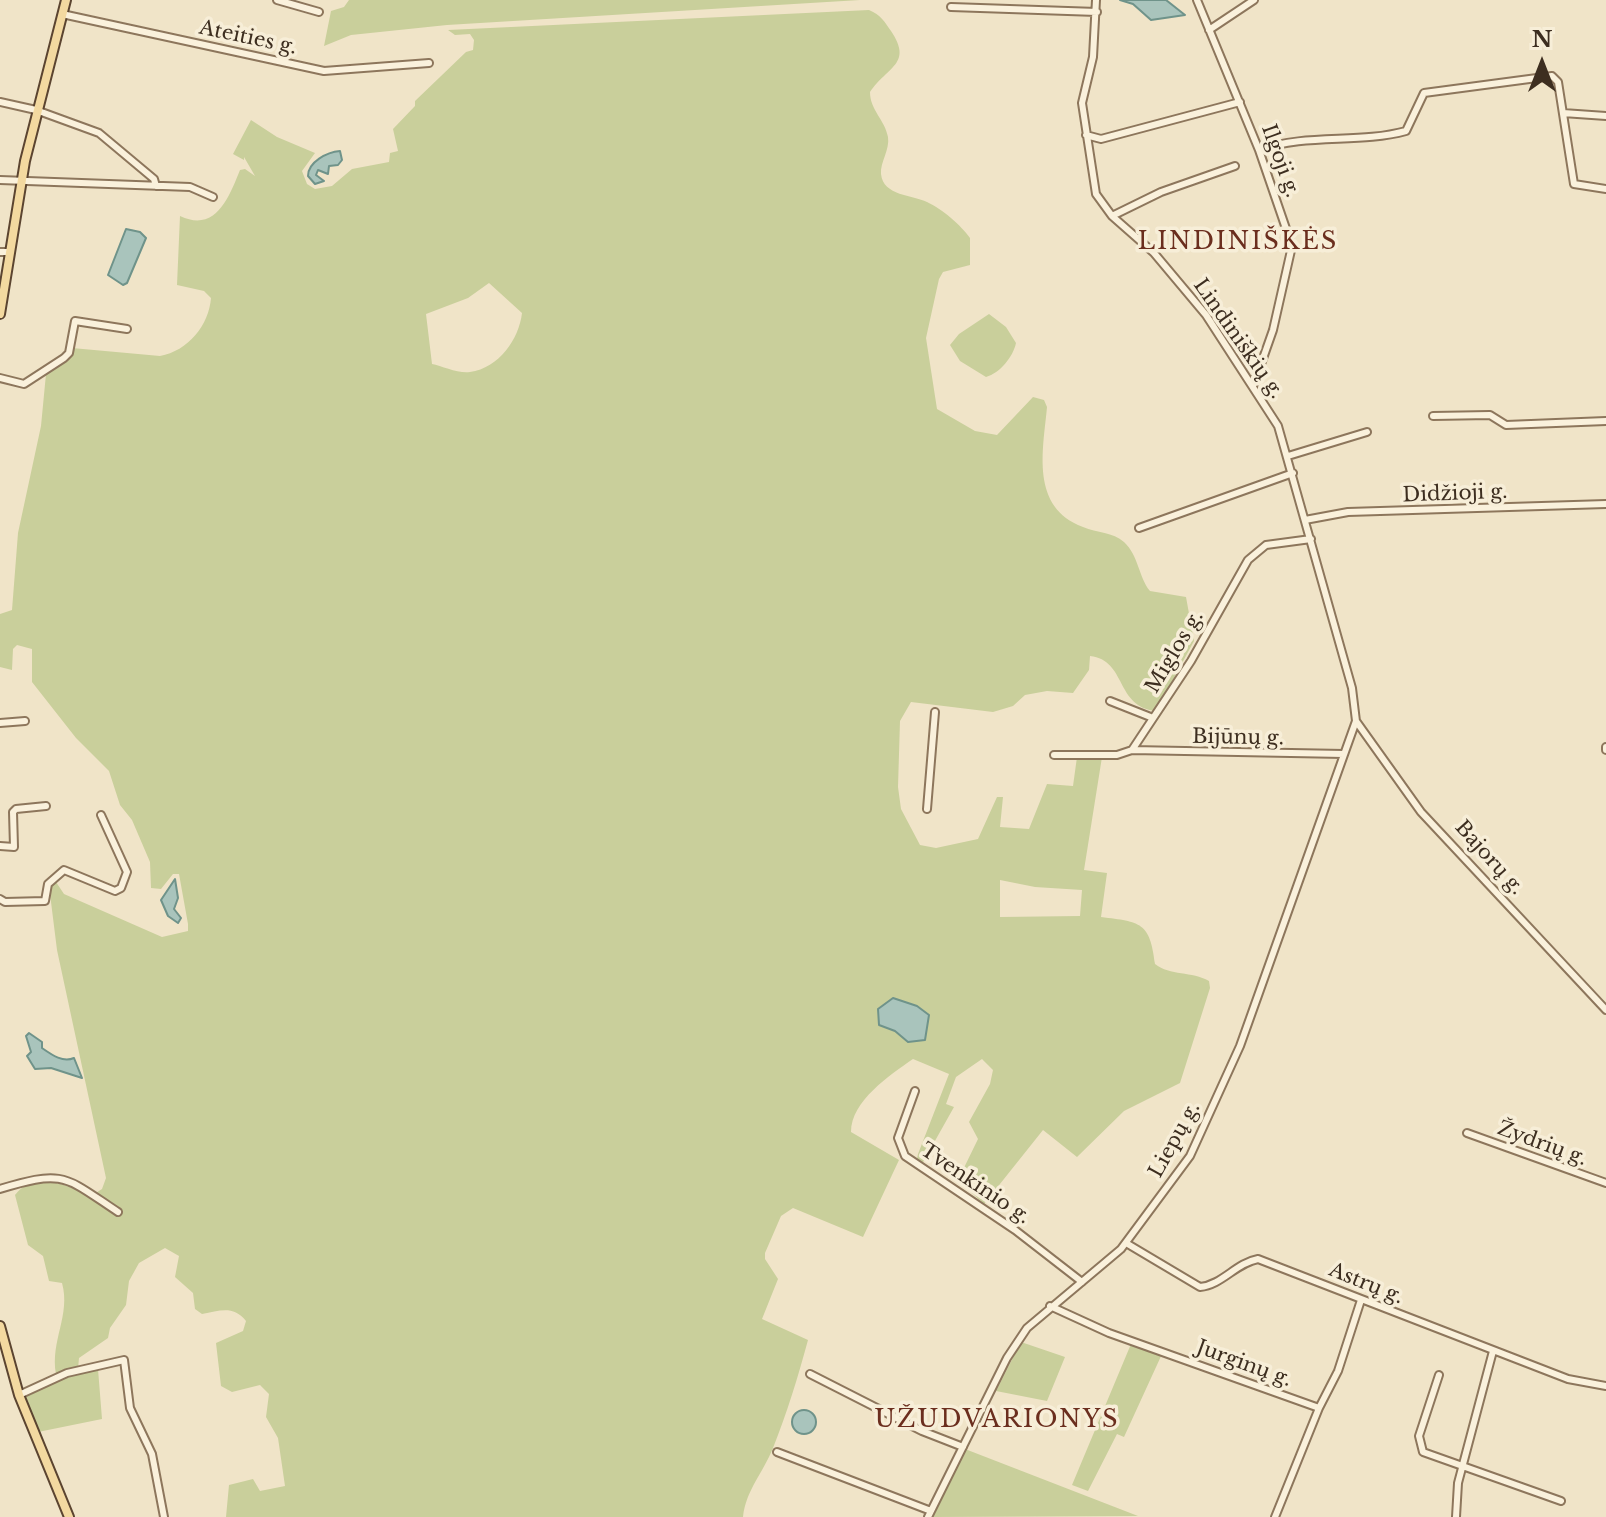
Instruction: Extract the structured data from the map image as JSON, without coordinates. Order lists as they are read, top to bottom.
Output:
{
  "streets": {
    "street": [
      "Ateities g.",
      "Ilgoji g.",
      "Lindiniškių g.",
      "Didžioji g.",
      "Miglos g.",
      "Bijūnų g.",
      "Bajorų g.",
      "Liepų g.",
      "Žydrių g.",
      "Tvenkinio g.",
      "Astrų g.",
      "Jurginų g."
    ]
  },
  "crossings": [
    ["Ilgoji g.", "Lindiniškių g."],
    ["Lindiniškių g.", "Didžioji g."],
    ["Lindiniškių g.", "Miglos g."],
    ["Lindiniškių g.", "Bajorų g."],
    ["Lindiniškių g.", "Liepų g."],
    ["Miglos g.", "Bijūnų g."],
    ["Bijūnų g.", "Liepų g."],
    ["Bajorų g.", "Liepų g."],
    ["Liepų g.", "Tvenkinio g."],
    ["Liepų g.", "Astrų g."],
    ["Liepų g.", "Jurginų g."]
  ],
  "districts": ["LINDINIŠKĖS", "UŽUDVARIONYS"],
  "north": "top"
}
